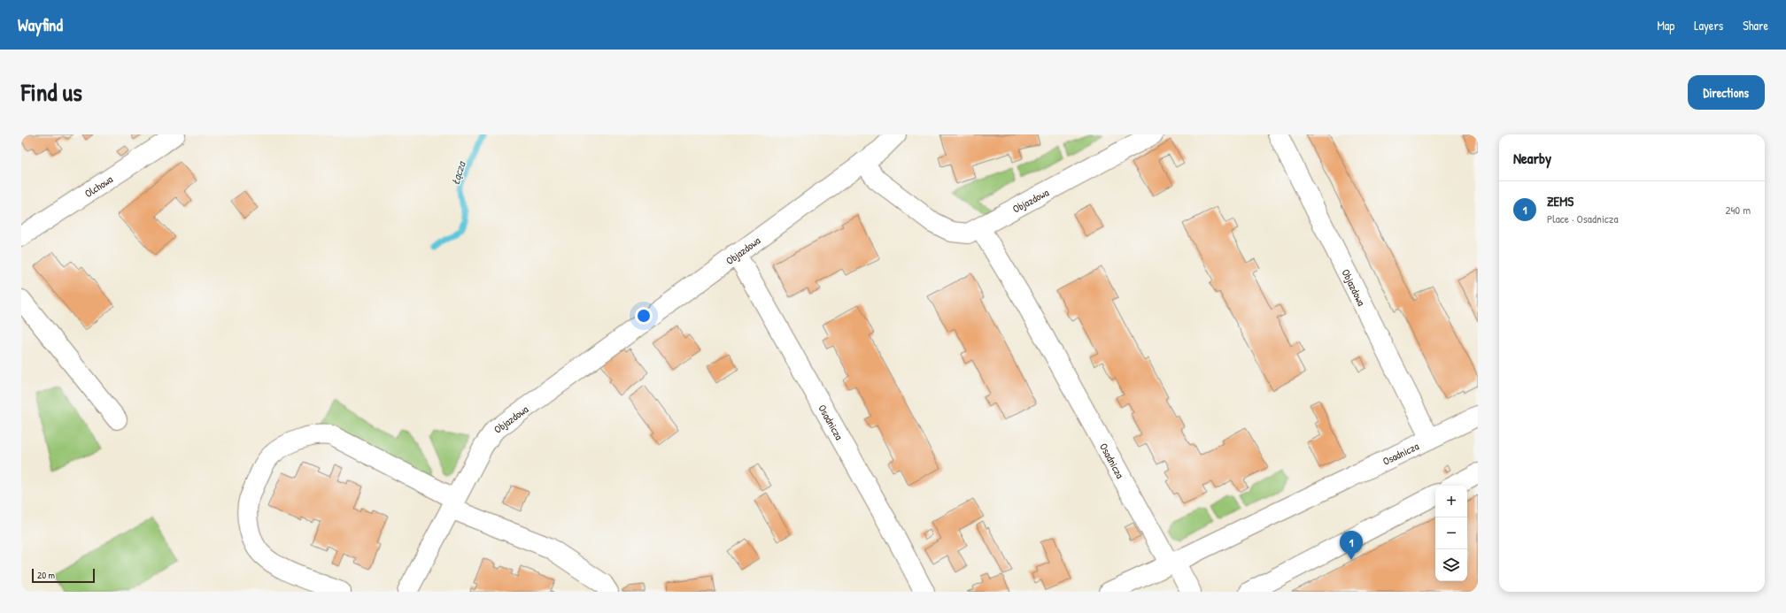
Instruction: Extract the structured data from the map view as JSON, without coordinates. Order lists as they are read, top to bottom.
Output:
{
  "streets": {
    "street": ["Olchowa", "Objazdowa", "Osadnicza"]
  },
  "crossings": [
    ["Objazdowa", "Osadnicza"]
  ],
  "water": ["Łącza"],
  "scale_bar": "20 m",
  "page": {
    "header": "Wayfind",
    "nav": ["Map", "Layers", "Share"],
    "title": "Find us",
    "buttons": "Directions",
    "heading": "Nearby",
    "list": [
      {
        "mark": "1",
        "name": "ZEMS",
        "note": "Place · Osadnicza",
        "value": "240 m"
      }
    ],
    "map_buttons": ["+", "−"],
    "pins": "1",
    "scale": "20 m"
  }
}
